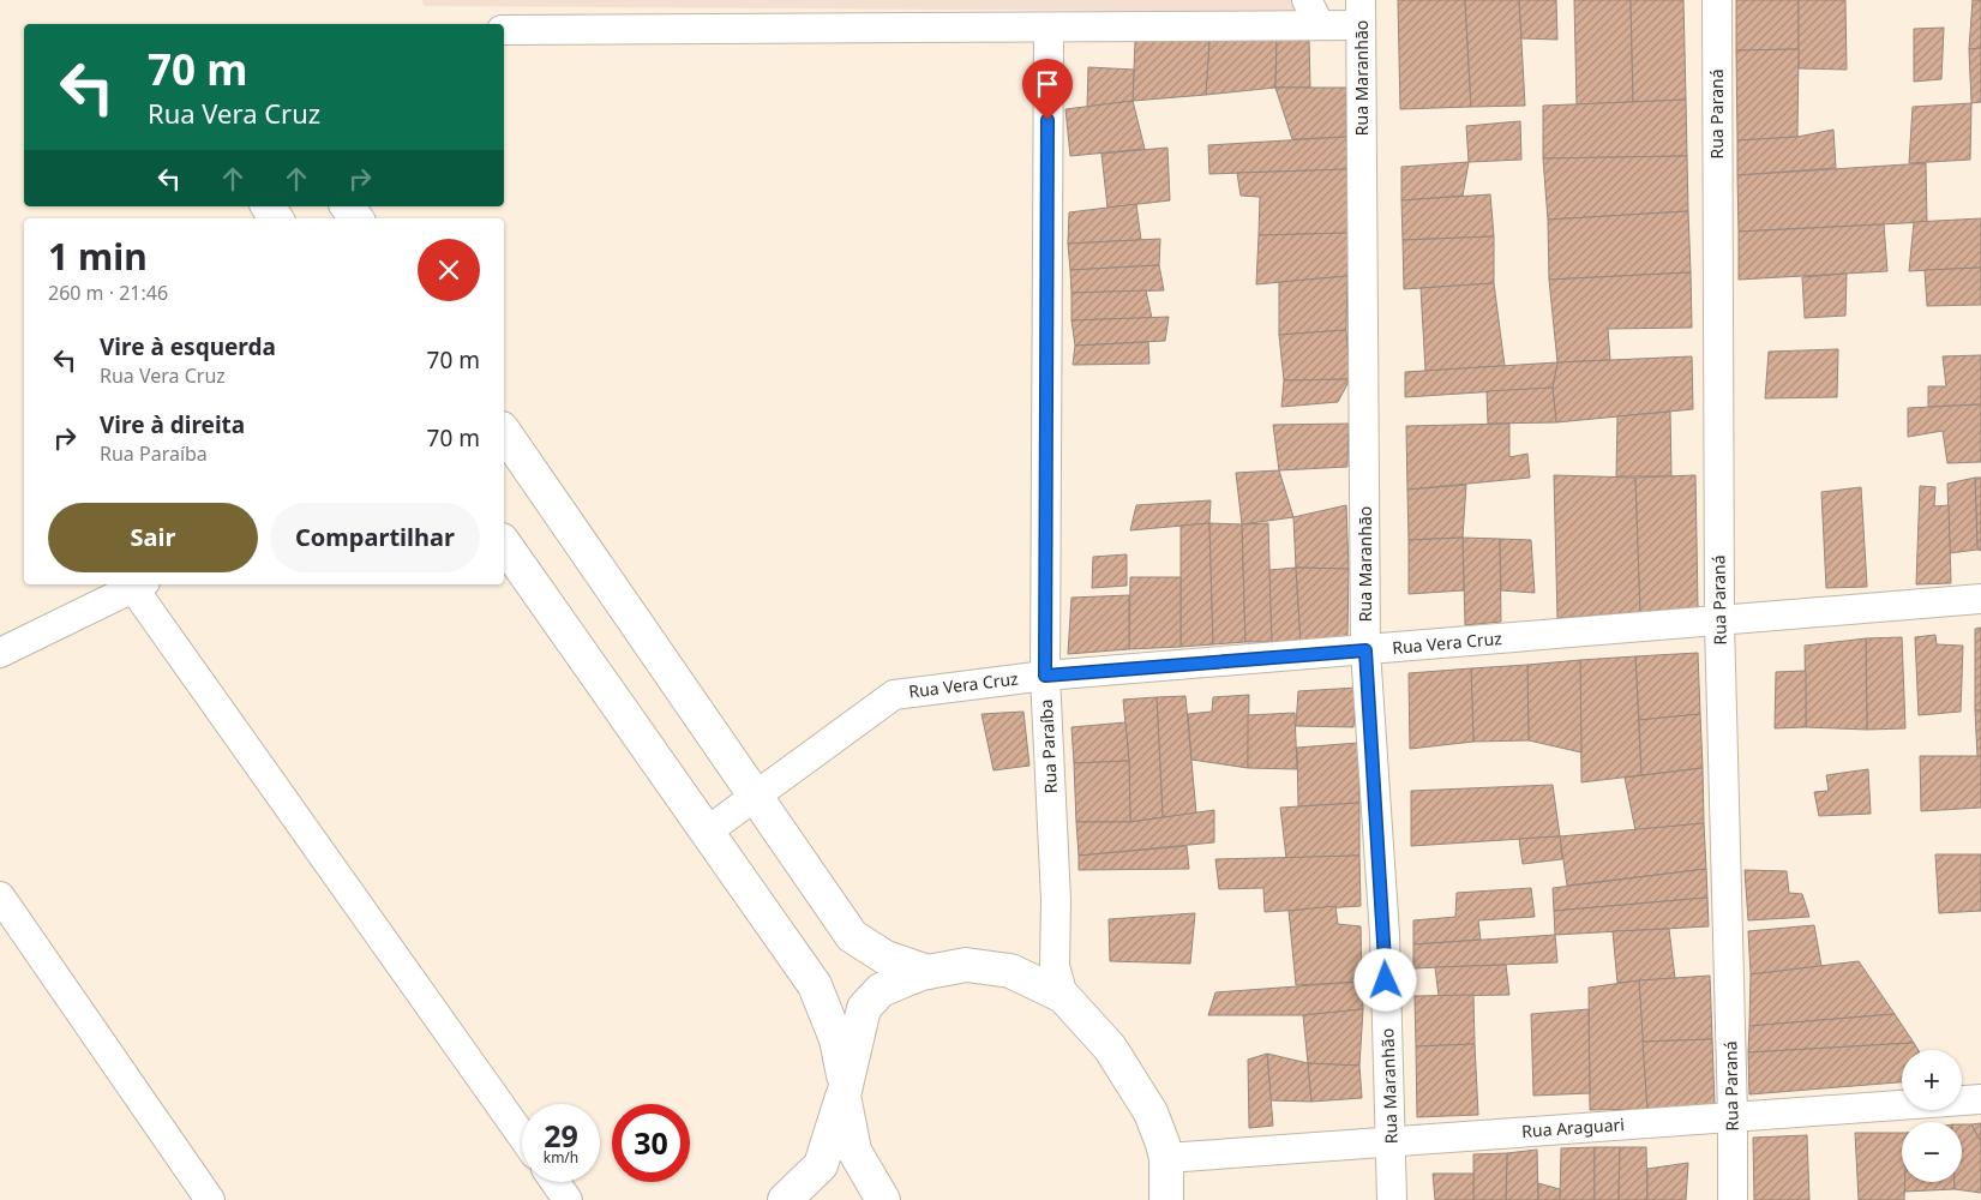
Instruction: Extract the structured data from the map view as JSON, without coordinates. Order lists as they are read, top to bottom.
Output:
{
  "streets": {
    "street": [
      "Rua Maranhão",
      "Rua Paraná",
      "Rua Vera Cruz",
      "Rua Paraíba",
      "Rua Araguari"
    ]
  },
  "crossings": [
    ["Rua Maranhão", "Rua Vera Cruz"],
    ["Rua Maranhão", "Rua Araguari"],
    ["Rua Paraná", "Rua Vera Cruz"],
    ["Rua Paraná", "Rua Araguari"],
    ["Rua Vera Cruz", "Rua Paraíba"]
  ],
  "page": {
    "turn": ["70 m", "Rua Vera Cruz"],
    "heading": ["1 min", "260 m · 21:46"],
    "list": [
      {
        "name": "Vire à esquerda",
        "note": "Rua Vera Cruz",
        "value": "70 m"
      },
      {
        "name": "Vire à direita",
        "note": "Rua Paraíba",
        "value": "70 m"
      }
    ],
    "buttons": ["Sair", "Compartilhar"],
    "map_buttons": ["+", "−"],
    "speed": "29 km/h",
    "limit": "30"
  }
}
